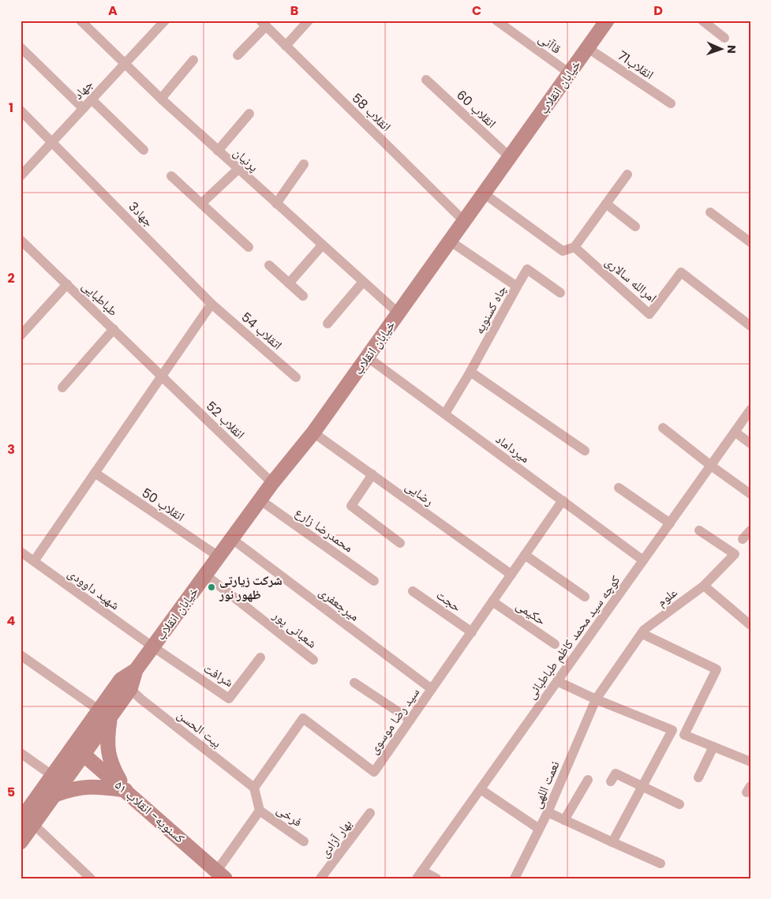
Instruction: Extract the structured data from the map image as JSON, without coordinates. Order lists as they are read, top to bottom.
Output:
{
  "streets": {
    "main road": ["خیابان انقلاب", "کسنویه- انقلاب ۵۱"],
    "street": [
      "قاآنی",
      "انقلاب71",
      "جهاد",
      "انقلاب 60",
      "انقلاب 58",
      "پرنیان",
      "جهاد3",
      "امرالله سالاری",
      "طباطبایی",
      "چاه کسنویه",
      "اتقلاب 54",
      "انقلاب 52",
      "میرداماد",
      "رضایی",
      "انقلاب 50",
      "محمدرضا زارع",
      "شهید داوودی",
      "علوم",
      "حجت",
      "میرجعفری",
      "حکیمی",
      "شعبانی پور",
      "کوچه سید محمد کاظم طباطبائی",
      "شرافت",
      "سید رضا موسوی",
      "بیت الحسن",
      "نعمت اللهی",
      "فرخی",
      "بهار آزادی"
    ]
  },
  "crossings": [
    ["قاآنی", "خیابان انقلاب"],
    ["انقلاب71", "خیابان انقلاب"],
    ["خیابان انقلاب", "انقلاب 60"],
    ["خیابان انقلاب", "انقلاب 58"],
    ["خیابان انقلاب", "پرنیان"],
    ["خیابان انقلاب", "چاه کسنویه"],
    ["خیابان انقلاب", "انقلاب 52"],
    ["خیابان انقلاب", "میرداماد"],
    ["خیابان انقلاب", "رضایی"],
    ["خیابان انقلاب", "انقلاب 50"],
    ["خیابان انقلاب", "محمدرضا زارع"],
    ["خیابان انقلاب", "شهید داوودی"],
    ["خیابان انقلاب", "میرجعفری"],
    ["خیابان انقلاب", "شعبانی پور"],
    ["خیابان انقلاب", "شرافت"],
    ["خیابان انقلاب", "بیت الحسن"],
    ["خیابان انقلاب", "کسنویه- انقلاب ۵۱"],
    ["جهاد", "پرنیان"],
    ["جهاد", "جهاد3"],
    ["جهاد3", "اتقلاب 54"],
    ["طباطبایی", "انقلاب 52"],
    ["چاه کسنویه", "میرداماد"],
    ["میرداماد", "کوچه سید محمد کاظم طباطبائی"],
    ["میرداماد", "سید رضا موسوی"],
    ["رضایی", "سید رضا موسوی"],
    ["شهید داوودی", "شرافت"],
    ["علوم", "نعمت اللهی"],
    ["حجت", "سید رضا موسوی"],
    ["میرجعفری", "سید رضا موسوی"],
    ["حکیمی", "سید رضا موسوی"],
    ["سید رضا موسوی", "بیت الحسن"]
  ],
  "places": ["شرکت زیارتی ظهور نور"],
  "north": "right",
  "grid": {
    "columns": [
      "A",
      "B",
      "C",
      "D"
    ],
    "rows": [
      "1",
      "2",
      "3",
      "4",
      "5"
    ]
  }
}
